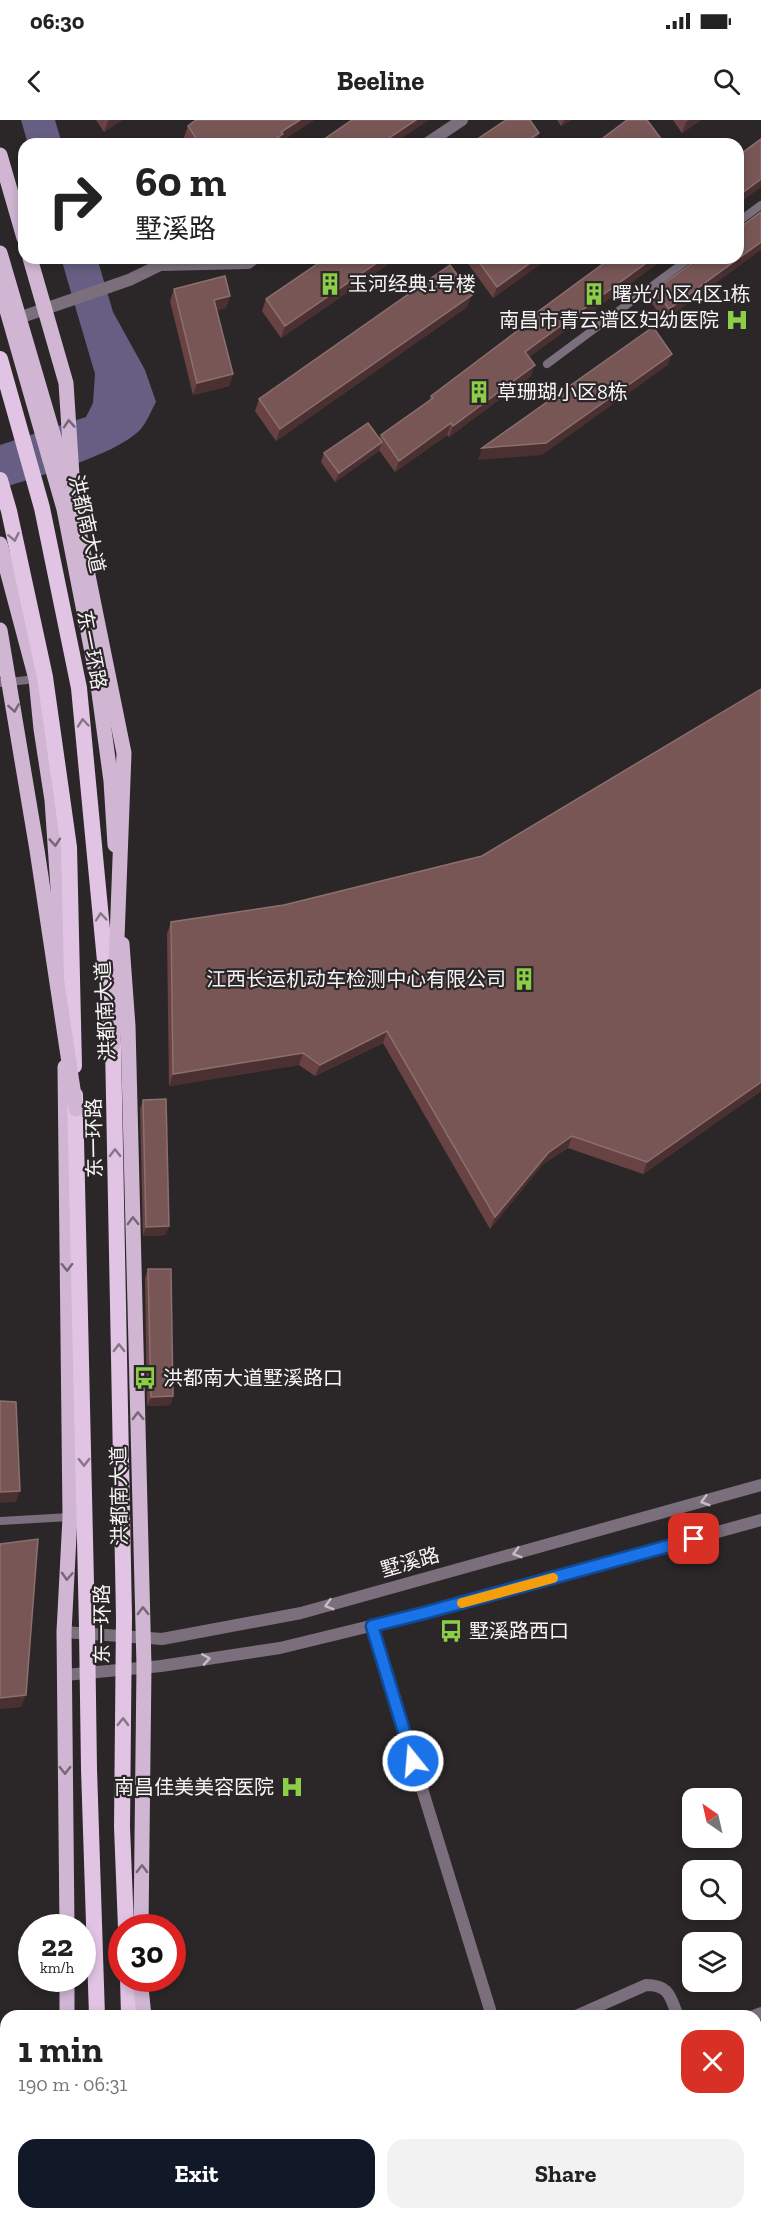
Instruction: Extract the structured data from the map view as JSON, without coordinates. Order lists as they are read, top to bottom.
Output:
{
  "streets": {
    "highway": ["东一环路"],
    "main road": ["洪都南大道"],
    "street": ["墅溪路"]
  },
  "crossings": [
    ["洪都南大道", "墅溪路"]
  ],
  "places": {
    "building": [
      "玉河经典1号楼",
      "曙光小区4区1栋",
      "草珊瑚小区8栋",
      "江西长运机动车检测中心有限公司"
    ],
    "hospital": ["南昌市青云谱区妇幼医院", "南昌佳美美容医院"],
    "bus stop": ["洪都南大道墅溪路口", "墅溪路西口"]
  },
  "north": "top left",
  "page": {
    "status": "06:30",
    "header": "Beeline",
    "turn": ["60 m", "墅溪路"],
    "speed": "22 km/h",
    "limit": "30",
    "heading": ["1 min", "190 m · 06:31"],
    "buttons": ["Exit", "Share"]
  }
}
